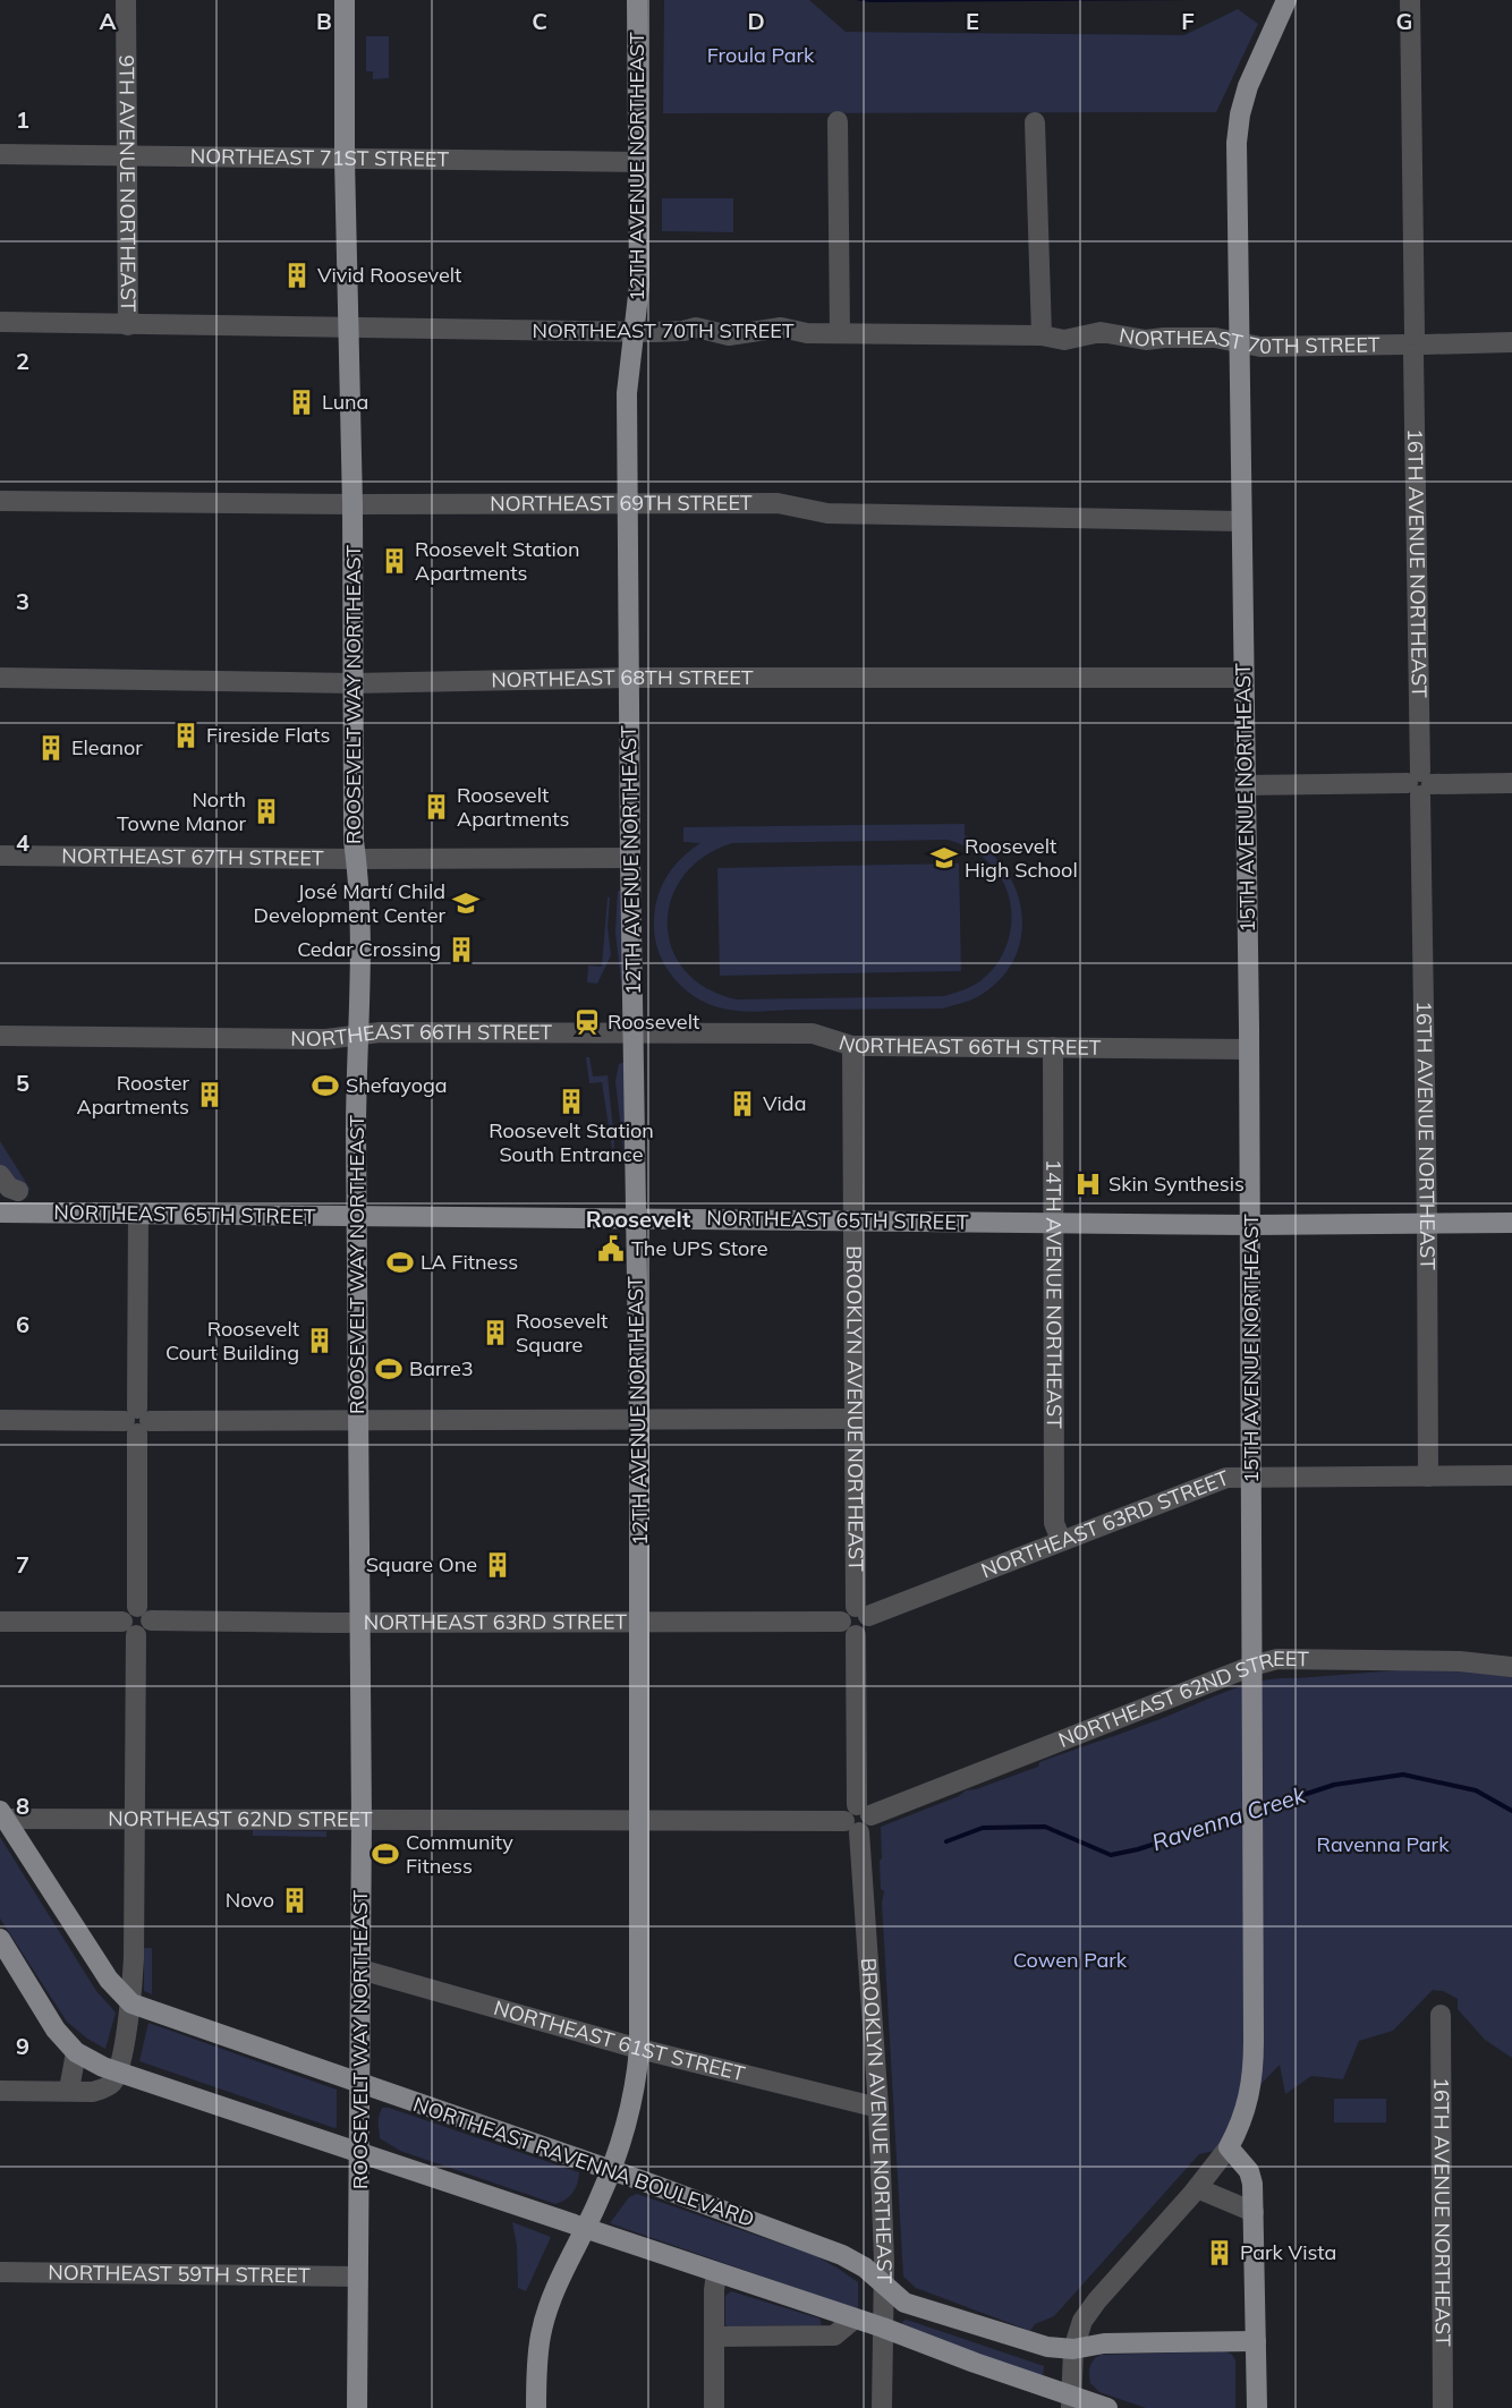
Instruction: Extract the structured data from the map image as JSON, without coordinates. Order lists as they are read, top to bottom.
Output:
{
  "streets": {
    "main road": [
      "12TH AVENUE NORTHEAST",
      "ROOSEVELT WAY NORTHEAST",
      "15TH AVENUE NORTHEAST",
      "NORTHEAST 65TH STREET",
      "NORTHEAST RAVENNA BOULEVARD"
    ],
    "street": [
      "NORTHEAST 71ST STREET",
      "9TH AVENUE NORTHEAST",
      "NORTHEAST 70TH STREET",
      "NORTHEAST 69TH STREET",
      "16TH AVENUE NORTHEAST",
      "NORTHEAST 68TH STREET",
      "NORTHEAST 67TH STREET",
      "NORTHEAST 66TH STREET",
      "14TH AVENUE NORTHEAST",
      "BROOKLYN AVENUE NORTHEAST",
      "NORTHEAST 63RD STREET",
      "NORTHEAST 62ND STREET",
      "NORTHEAST 61ST STREET",
      "NORTHEAST 59TH STREET"
    ]
  },
  "crossings": [
    ["NORTHEAST 71ST STREET", "12TH AVENUE NORTHEAST"],
    ["NORTHEAST 71ST STREET", "9TH AVENUE NORTHEAST"],
    ["NORTHEAST 71ST STREET", "ROOSEVELT WAY NORTHEAST"],
    ["12TH AVENUE NORTHEAST", "NORTHEAST 70TH STREET"],
    ["12TH AVENUE NORTHEAST", "NORTHEAST 69TH STREET"],
    ["12TH AVENUE NORTHEAST", "NORTHEAST 68TH STREET"],
    ["12TH AVENUE NORTHEAST", "NORTHEAST 67TH STREET"],
    ["12TH AVENUE NORTHEAST", "NORTHEAST 66TH STREET"],
    ["12TH AVENUE NORTHEAST", "NORTHEAST 65TH STREET"],
    ["12TH AVENUE NORTHEAST", "NORTHEAST 63RD STREET"],
    ["12TH AVENUE NORTHEAST", "NORTHEAST 62ND STREET"],
    ["12TH AVENUE NORTHEAST", "NORTHEAST 61ST STREET"],
    ["12TH AVENUE NORTHEAST", "NORTHEAST RAVENNA BOULEVARD"],
    ["9TH AVENUE NORTHEAST", "NORTHEAST 70TH STREET"],
    ["NORTHEAST 70TH STREET", "16TH AVENUE NORTHEAST"],
    ["NORTHEAST 70TH STREET", "ROOSEVELT WAY NORTHEAST"],
    ["NORTHEAST 70TH STREET", "15TH AVENUE NORTHEAST"],
    ["NORTHEAST 69TH STREET", "ROOSEVELT WAY NORTHEAST"],
    ["NORTHEAST 69TH STREET", "15TH AVENUE NORTHEAST"],
    ["16TH AVENUE NORTHEAST", "NORTHEAST 65TH STREET"],
    ["16TH AVENUE NORTHEAST", "NORTHEAST 63RD STREET"],
    ["NORTHEAST 68TH STREET", "ROOSEVELT WAY NORTHEAST"],
    ["NORTHEAST 68TH STREET", "15TH AVENUE NORTHEAST"],
    ["ROOSEVELT WAY NORTHEAST", "NORTHEAST 67TH STREET"],
    ["ROOSEVELT WAY NORTHEAST", "NORTHEAST 66TH STREET"],
    ["ROOSEVELT WAY NORTHEAST", "NORTHEAST 65TH STREET"],
    ["ROOSEVELT WAY NORTHEAST", "NORTHEAST 63RD STREET"],
    ["ROOSEVELT WAY NORTHEAST", "NORTHEAST 62ND STREET"],
    ["ROOSEVELT WAY NORTHEAST", "NORTHEAST 61ST STREET"],
    ["ROOSEVELT WAY NORTHEAST", "NORTHEAST RAVENNA BOULEVARD"],
    ["ROOSEVELT WAY NORTHEAST", "NORTHEAST 59TH STREET"],
    ["15TH AVENUE NORTHEAST", "NORTHEAST 66TH STREET"],
    ["15TH AVENUE NORTHEAST", "NORTHEAST 65TH STREET"],
    ["15TH AVENUE NORTHEAST", "NORTHEAST 63RD STREET"],
    ["15TH AVENUE NORTHEAST", "NORTHEAST 62ND STREET"],
    ["NORTHEAST 66TH STREET", "14TH AVENUE NORTHEAST"],
    ["NORTHEAST 66TH STREET", "BROOKLYN AVENUE NORTHEAST"],
    ["NORTHEAST 65TH STREET", "14TH AVENUE NORTHEAST"],
    ["NORTHEAST 65TH STREET", "BROOKLYN AVENUE NORTHEAST"],
    ["14TH AVENUE NORTHEAST", "NORTHEAST 63RD STREET"],
    ["BROOKLYN AVENUE NORTHEAST", "NORTHEAST 63RD STREET"],
    ["BROOKLYN AVENUE NORTHEAST", "NORTHEAST 62ND STREET"],
    ["BROOKLYN AVENUE NORTHEAST", "NORTHEAST 61ST STREET"],
    ["BROOKLYN AVENUE NORTHEAST", "NORTHEAST RAVENNA BOULEVARD"],
    ["NORTHEAST 62ND STREET", "NORTHEAST RAVENNA BOULEVARD"]
  ],
  "districts": ["Roosevelt"],
  "water": ["Ravenna Creek"],
  "parks": ["Froula Park", "Ravenna Park", "Cowen Park"],
  "places": {
    "building": [
      "Vivid Roosevelt",
      "Luna",
      "Roosevelt Station Apartments",
      "Fireside Flats",
      "Eleanor",
      "Roosevelt Apartments",
      "North Towne Manor",
      "Cedar Crossing",
      "Rooster Apartments",
      "Roosevelt Station South Entrance",
      "Vida",
      "Roosevelt Square",
      "Roosevelt Court Building",
      "Square One",
      "Novo",
      "Park Vista"
    ],
    "school or university": ["Roosevelt High School", "José Martí Child Development Center"],
    "station": ["Roosevelt"],
    "sports": [
      "Shefayoga",
      "LA Fitness",
      "Barre3",
      "Community Fitness"
    ],
    "hospital": ["Skin Synthesis"],
    "public building": ["The UPS Store"]
  },
  "grid": {
    "columns": [
      "A",
      "B",
      "C",
      "D",
      "E",
      "F",
      "G"
    ],
    "rows": [
      "1",
      "2",
      "3",
      "4",
      "5",
      "6",
      "7",
      "8",
      "9"
    ]
  }
}
